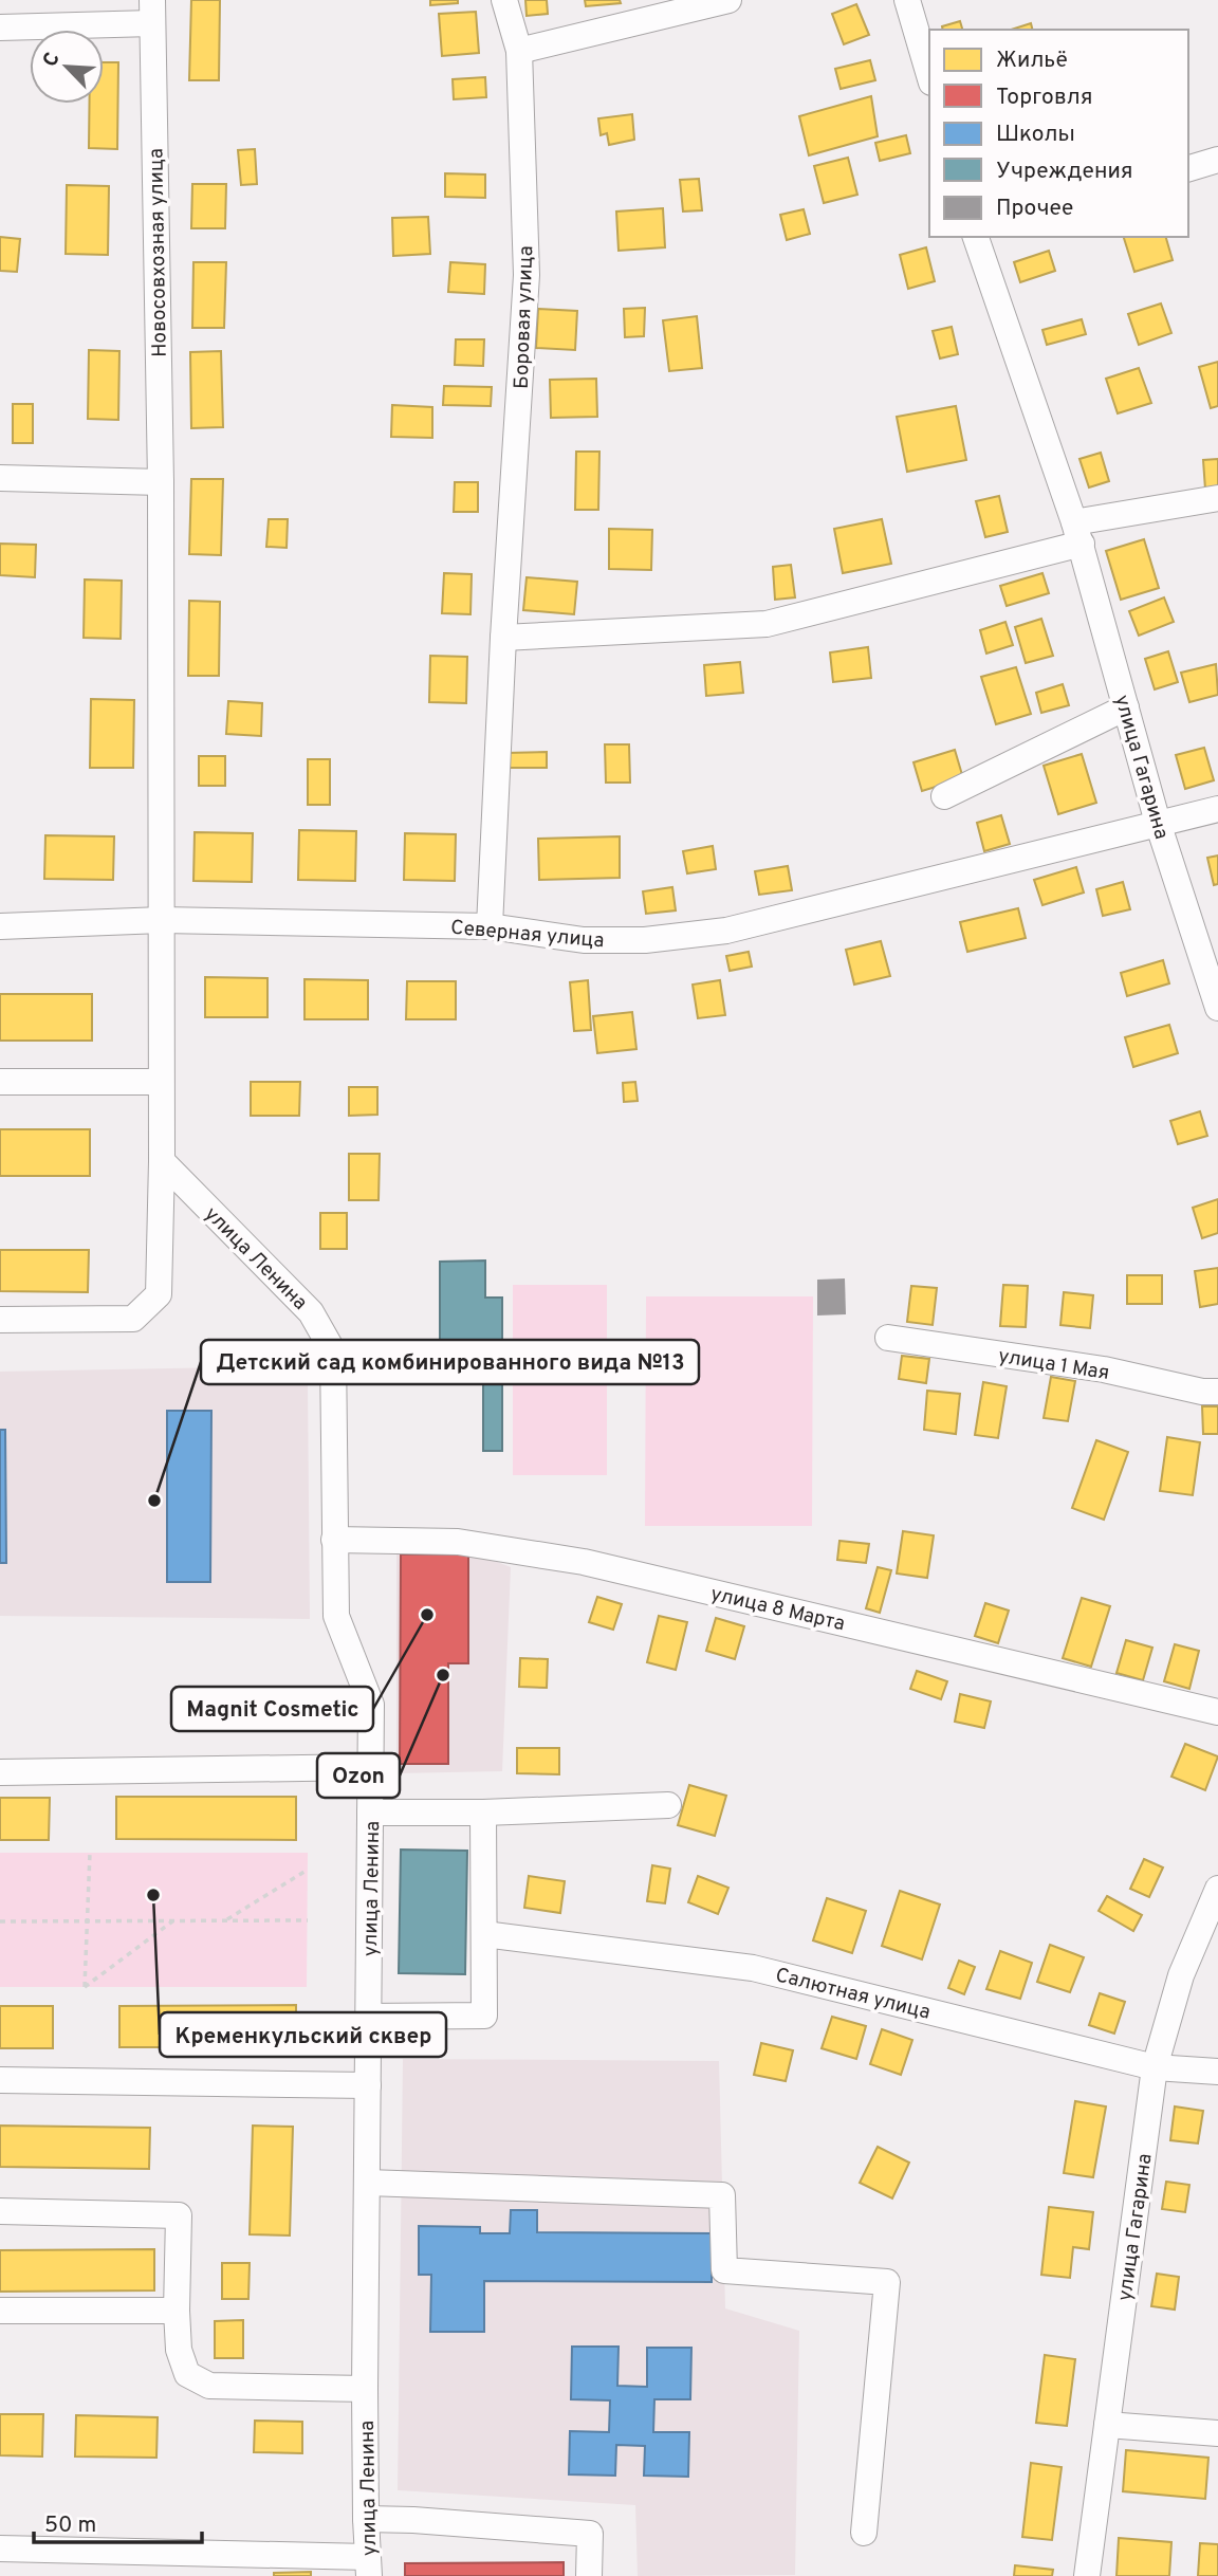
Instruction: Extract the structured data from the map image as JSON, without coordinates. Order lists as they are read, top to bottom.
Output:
{
  "streets": {
    "street": [
      "Новосовхозная улица",
      "Боровая улица",
      "улица Гагарина",
      "Северная улица",
      "улица Ленина",
      "улица 1 Мая",
      "улица 8 Марта",
      "Салютная улица"
    ]
  },
  "crossings": [
    ["Новосовхозная улица", "Северная улица"],
    ["Боровая улица", "Северная улица"],
    ["улица Гагарина", "Северная улица"],
    ["улица Гагарина", "Салютная улица"],
    ["улица Ленина", "улица 8 Марта"]
  ],
  "places": [
    "Детский сад комбинированного вида №13",
    "Magnit Cosmetic",
    "Ozon",
    "Кременкульский сквер"
  ],
  "legend": [
    "Жильё",
    "Торговля",
    "Школы",
    "Учреждения",
    "Прочее"
  ],
  "scale_bar": "50 m",
  "north": "top left"
}
